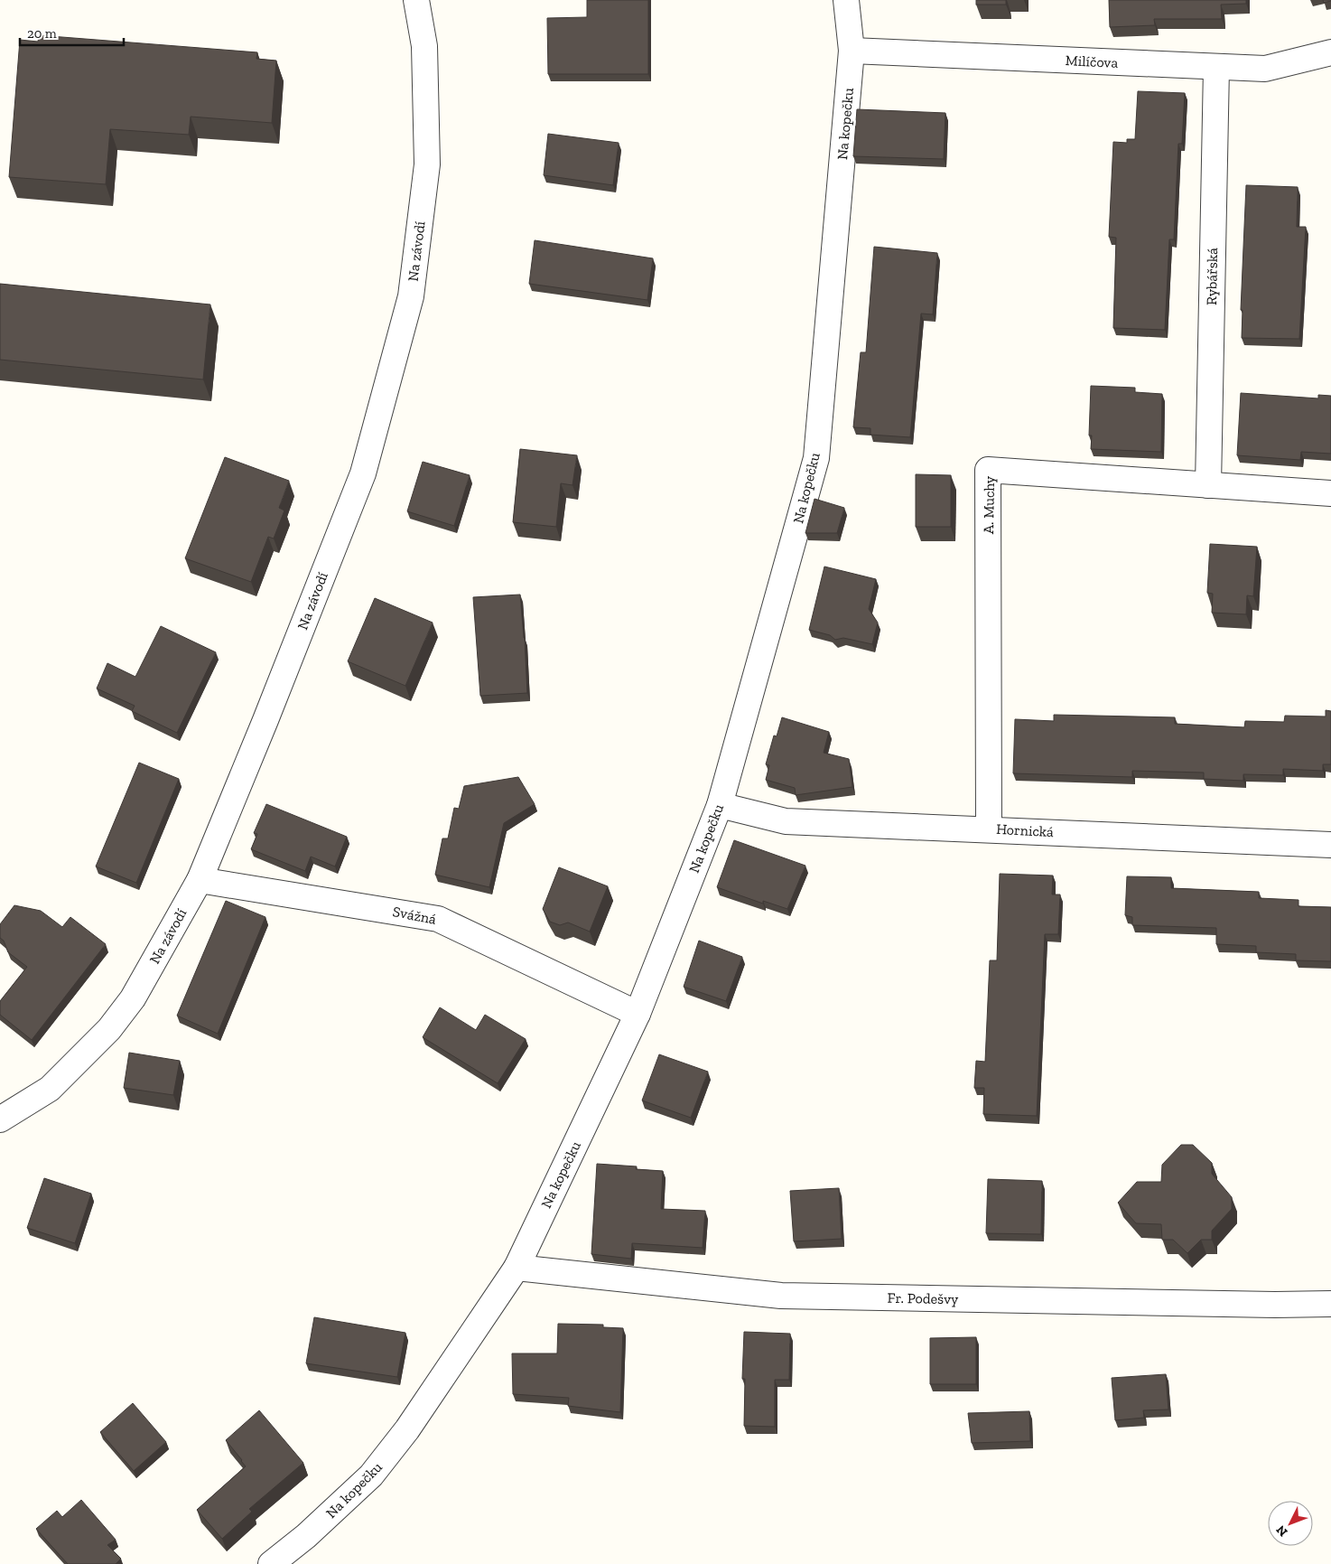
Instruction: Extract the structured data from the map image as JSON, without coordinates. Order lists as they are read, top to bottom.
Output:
{
  "streets": {
    "street": [
      "Milíčova",
      "Na kopečku",
      "Na závodí",
      "Rybářská",
      "A. Muchy",
      "Hornická",
      "Svážná",
      "Fr. Podešvy"
    ]
  },
  "crossings": [
    ["Milíčova", "Na kopečku"],
    ["Milíčova", "Rybářská"],
    ["Na kopečku", "Hornická"],
    ["Na kopečku", "Svážná"],
    ["Na kopečku", "Fr. Podešvy"],
    ["Na závodí", "Svážná"],
    ["Rybářská", "A. Muchy"],
    ["A. Muchy", "Hornická"]
  ],
  "scale_bar": "20 m",
  "north": "bottom left"
}
